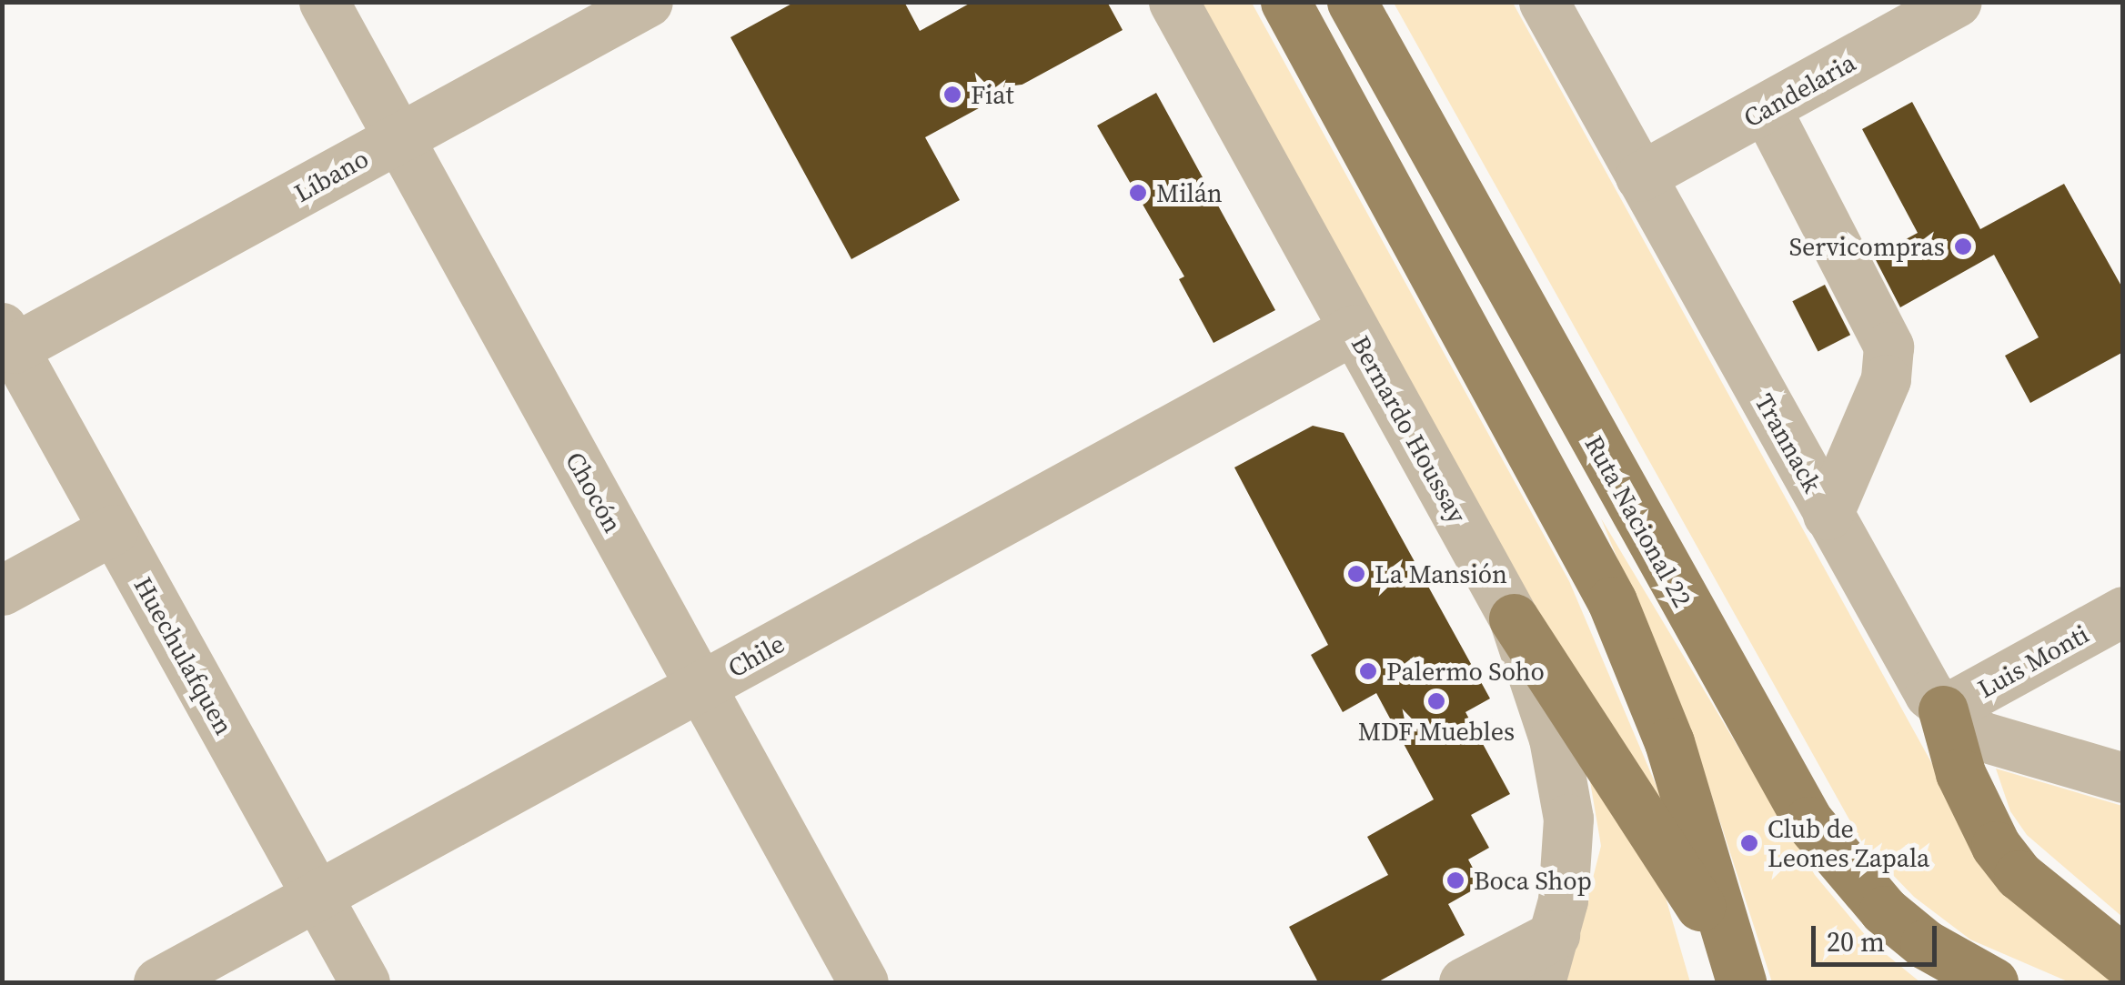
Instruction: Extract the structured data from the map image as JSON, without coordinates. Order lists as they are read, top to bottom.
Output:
{
  "streets": {
    "main road": ["Ruta Nacional 22"],
    "street": [
      "Candelaria",
      "Líbano",
      "Bernardo Houssay",
      "Trannack",
      "Chocón",
      "Huechulafquen",
      "Chile",
      "Luis Monti"
    ]
  },
  "crossings": [
    ["Candelaria", "Trannack"],
    ["Líbano", "Chocón"],
    ["Líbano", "Huechulafquen"],
    ["Bernardo Houssay", "Chile"],
    ["Trannack", "Luis Monti"],
    ["Chocón", "Chile"],
    ["Huechulafquen", "Chile"]
  ],
  "places": [
    "Fiat",
    "Milán",
    "Servicompras",
    "La Mansión",
    "Palermo Soho",
    "MDF Muebles",
    "Club de Leones Zapala",
    "Boca Shop"
  ],
  "scale_bar": "20 m"
}
